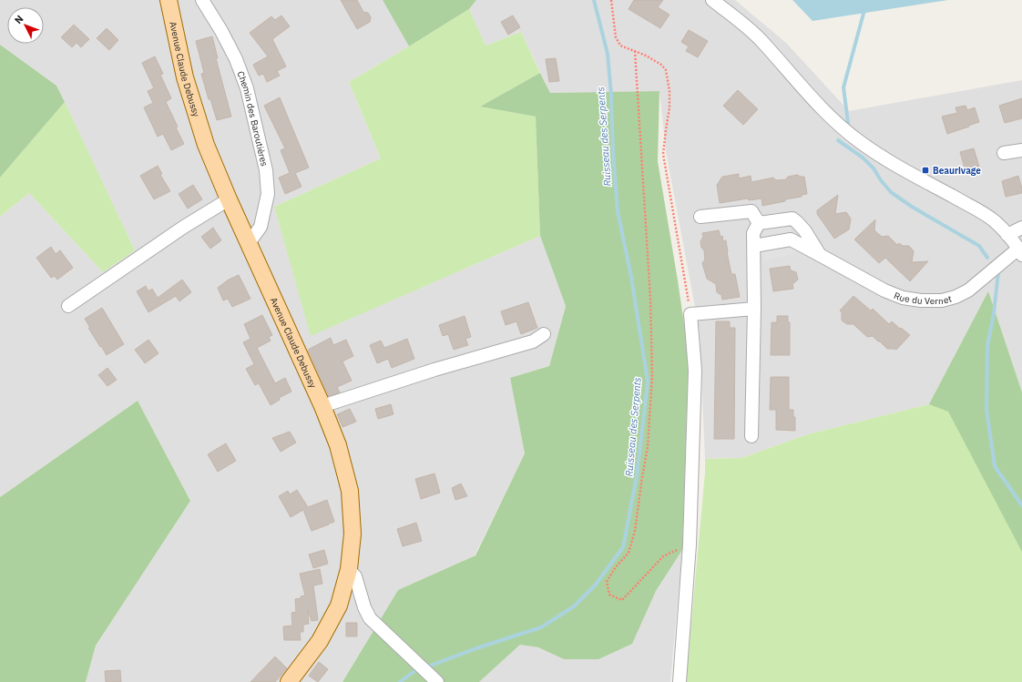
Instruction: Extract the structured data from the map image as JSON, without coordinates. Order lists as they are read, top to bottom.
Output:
{
  "streets": {
    "main road": ["Avenue Claude Debussy"],
    "street": ["Chemin des Baroutières", "Rue du Vernet"]
  },
  "crossings": [
    ["Avenue Claude Debussy", "Chemin des Baroutières"]
  ],
  "water": ["Ruisseau des Serpents"],
  "places": {
    "transit": ["Beaurivage"]
  },
  "north": "top left"
}
